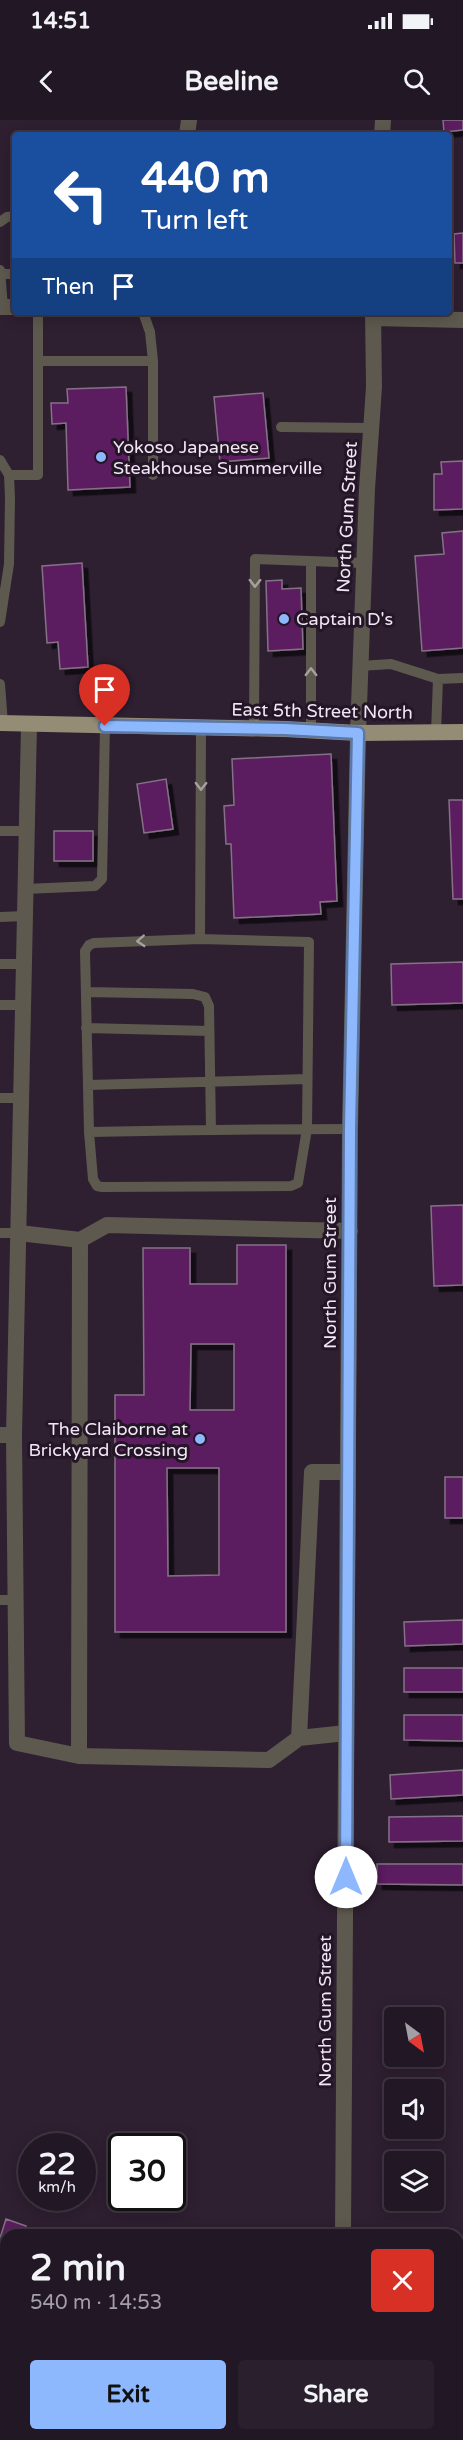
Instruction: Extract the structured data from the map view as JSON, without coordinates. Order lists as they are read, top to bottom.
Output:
{
  "streets": {
    "main road": ["East 5th Street North"],
    "street": ["North Gum Street"]
  },
  "crossings": [
    ["North Gum Street", "East 5th Street North"]
  ],
  "places": ["Yokoso Japanese Steakhouse Summerville", "Captain D's", "The Claiborne at Brickyard Crossing"],
  "north": "bottom right",
  "page": {
    "status": "14:51",
    "header": "Beeline",
    "turn": ["440 m", "Turn left"],
    "then": "Then",
    "speed": "22 km/h",
    "limit": "30",
    "heading": ["2 min", "540 m · 14:53"],
    "buttons": ["Exit", "Share"]
  }
}
